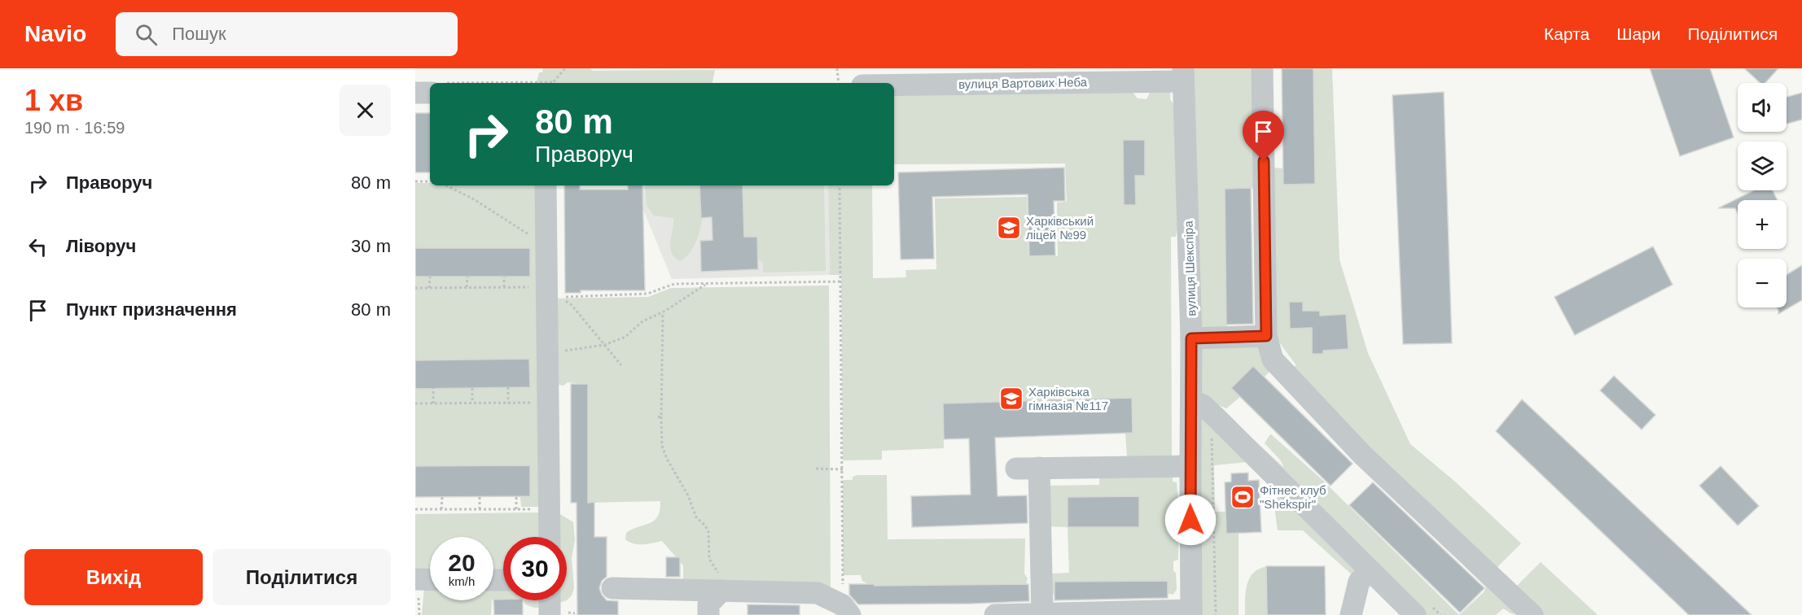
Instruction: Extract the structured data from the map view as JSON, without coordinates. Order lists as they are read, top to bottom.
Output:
{
  "streets": {
    "street": ["вулиця Вартових Неба", "вулиця Шекспіра"]
  },
  "crossings": [
    ["вулиця Вартових Неба", "вулиця Шекспіра"]
  ],
  "places": {
    "school or university": ["Харківський ліцей №99", "Харківська гімназія №117"],
    "sports": ["Фітнес клуб \"Shekspir\""]
  },
  "page": {
    "header": "Navio",
    "search": "Пошук",
    "nav": ["Карта", "Шари", "Поділитися"],
    "heading": ["1 хв", "190 m · 16:59"],
    "map_buttons": ["+", "−"],
    "turn": ["80 m", "Праворуч"],
    "list": [
      {
        "name": "Праворуч",
        "value": "80 m"
      },
      {
        "name": "Ліворуч",
        "value": "30 m"
      },
      {
        "name": "Пункт призначення",
        "value": "80 m"
      }
    ],
    "speed": "20 km/h",
    "limit": "30",
    "buttons": ["Вихід", "Поділитися"]
  }
}
